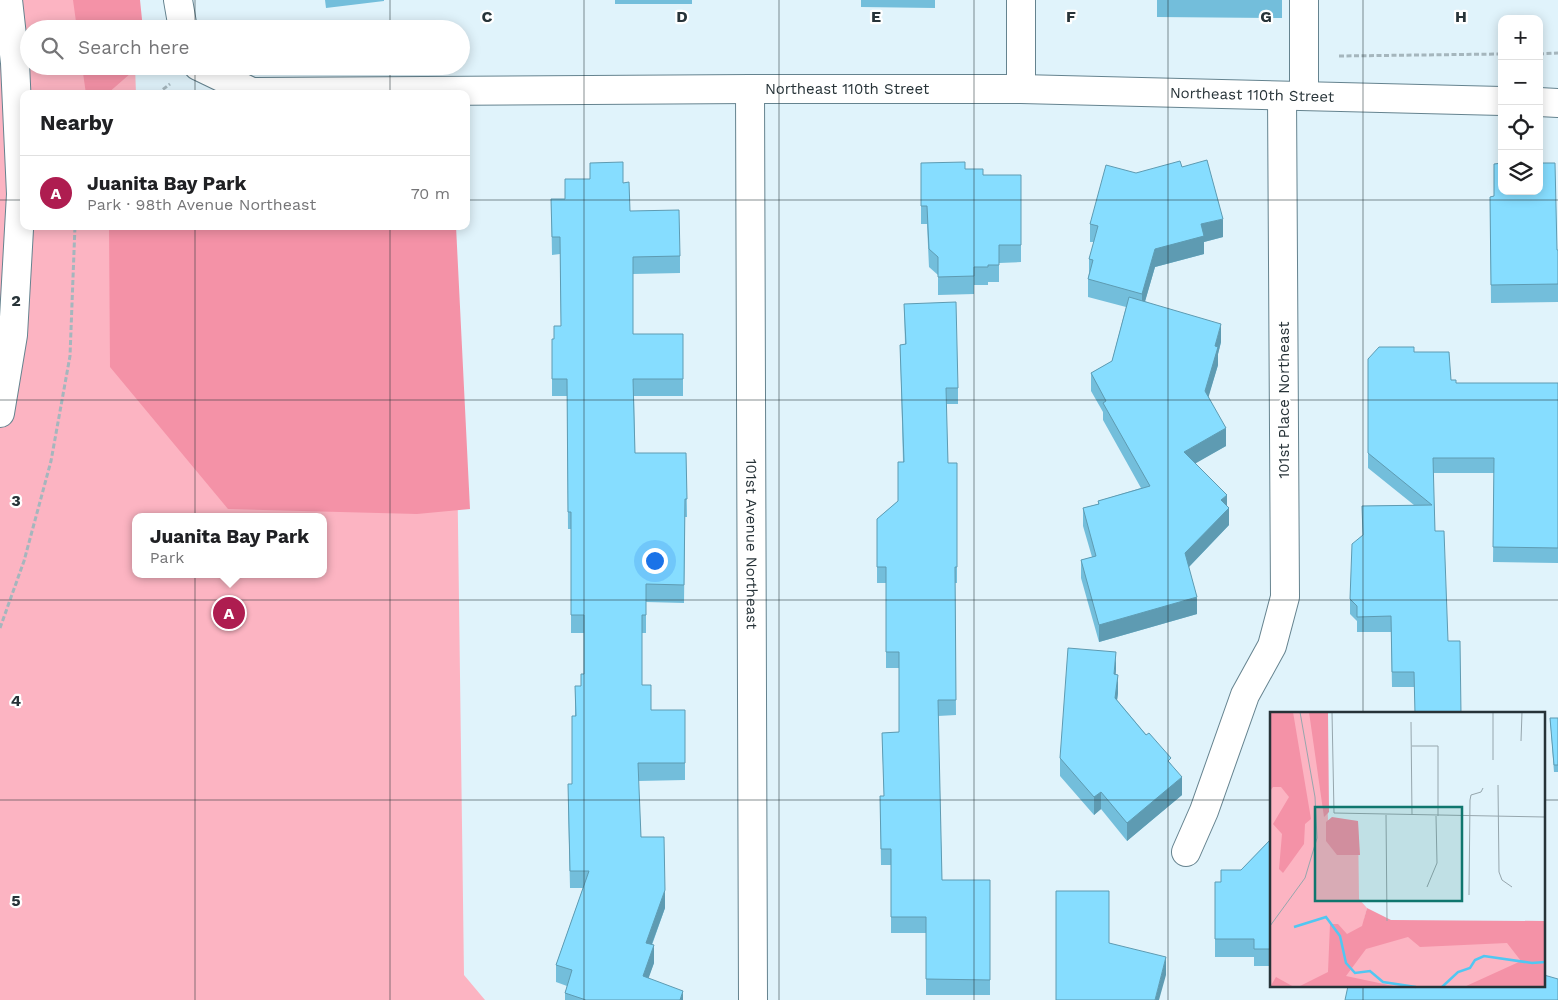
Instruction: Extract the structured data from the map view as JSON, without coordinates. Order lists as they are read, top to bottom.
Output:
{
  "streets": {
    "street": ["Northeast 110th Street", "101st Place Northeast", "101st Avenue Northeast"]
  },
  "crossings": [
    ["Northeast 110th Street", "101st Place Northeast"],
    ["Northeast 110th Street", "101st Avenue Northeast"]
  ],
  "page": {
    "map_buttons": ["+", "−"],
    "search": "Search here",
    "heading": "Nearby",
    "list": [
      {
        "mark": "A",
        "name": "Juanita Bay Park",
        "note": "Park · 98th Avenue Northeast",
        "value": "70 m"
      }
    ],
    "popup": ["Juanita Bay Park", "Park"],
    "pins": "A"
  },
  "grid": {
    "columns": [
      "C",
      "D",
      "E",
      "F",
      "G",
      "H"
    ],
    "rows": [
      "2",
      "3",
      "4",
      "5"
    ]
  }
}
